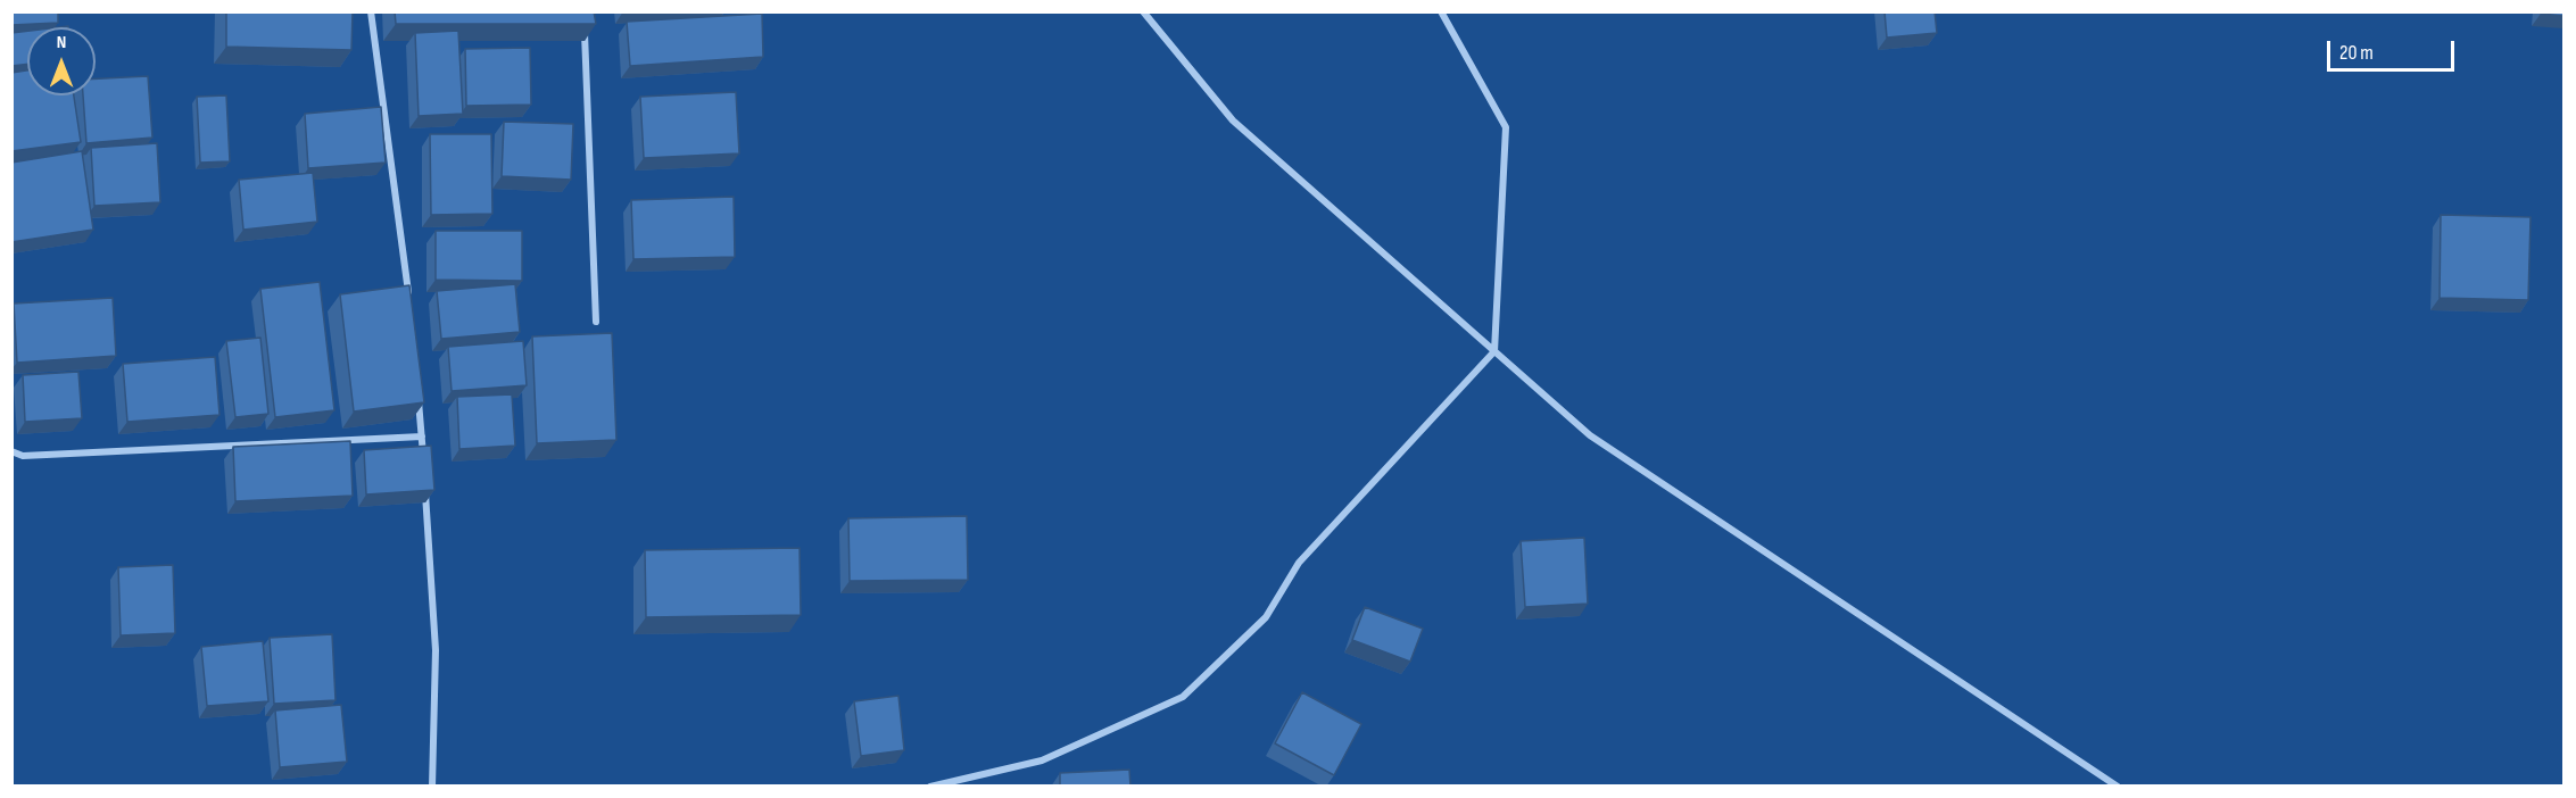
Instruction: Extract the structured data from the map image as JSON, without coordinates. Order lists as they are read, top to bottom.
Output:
{
  "scale_bar": "20 m",
  "north": "top"
}
